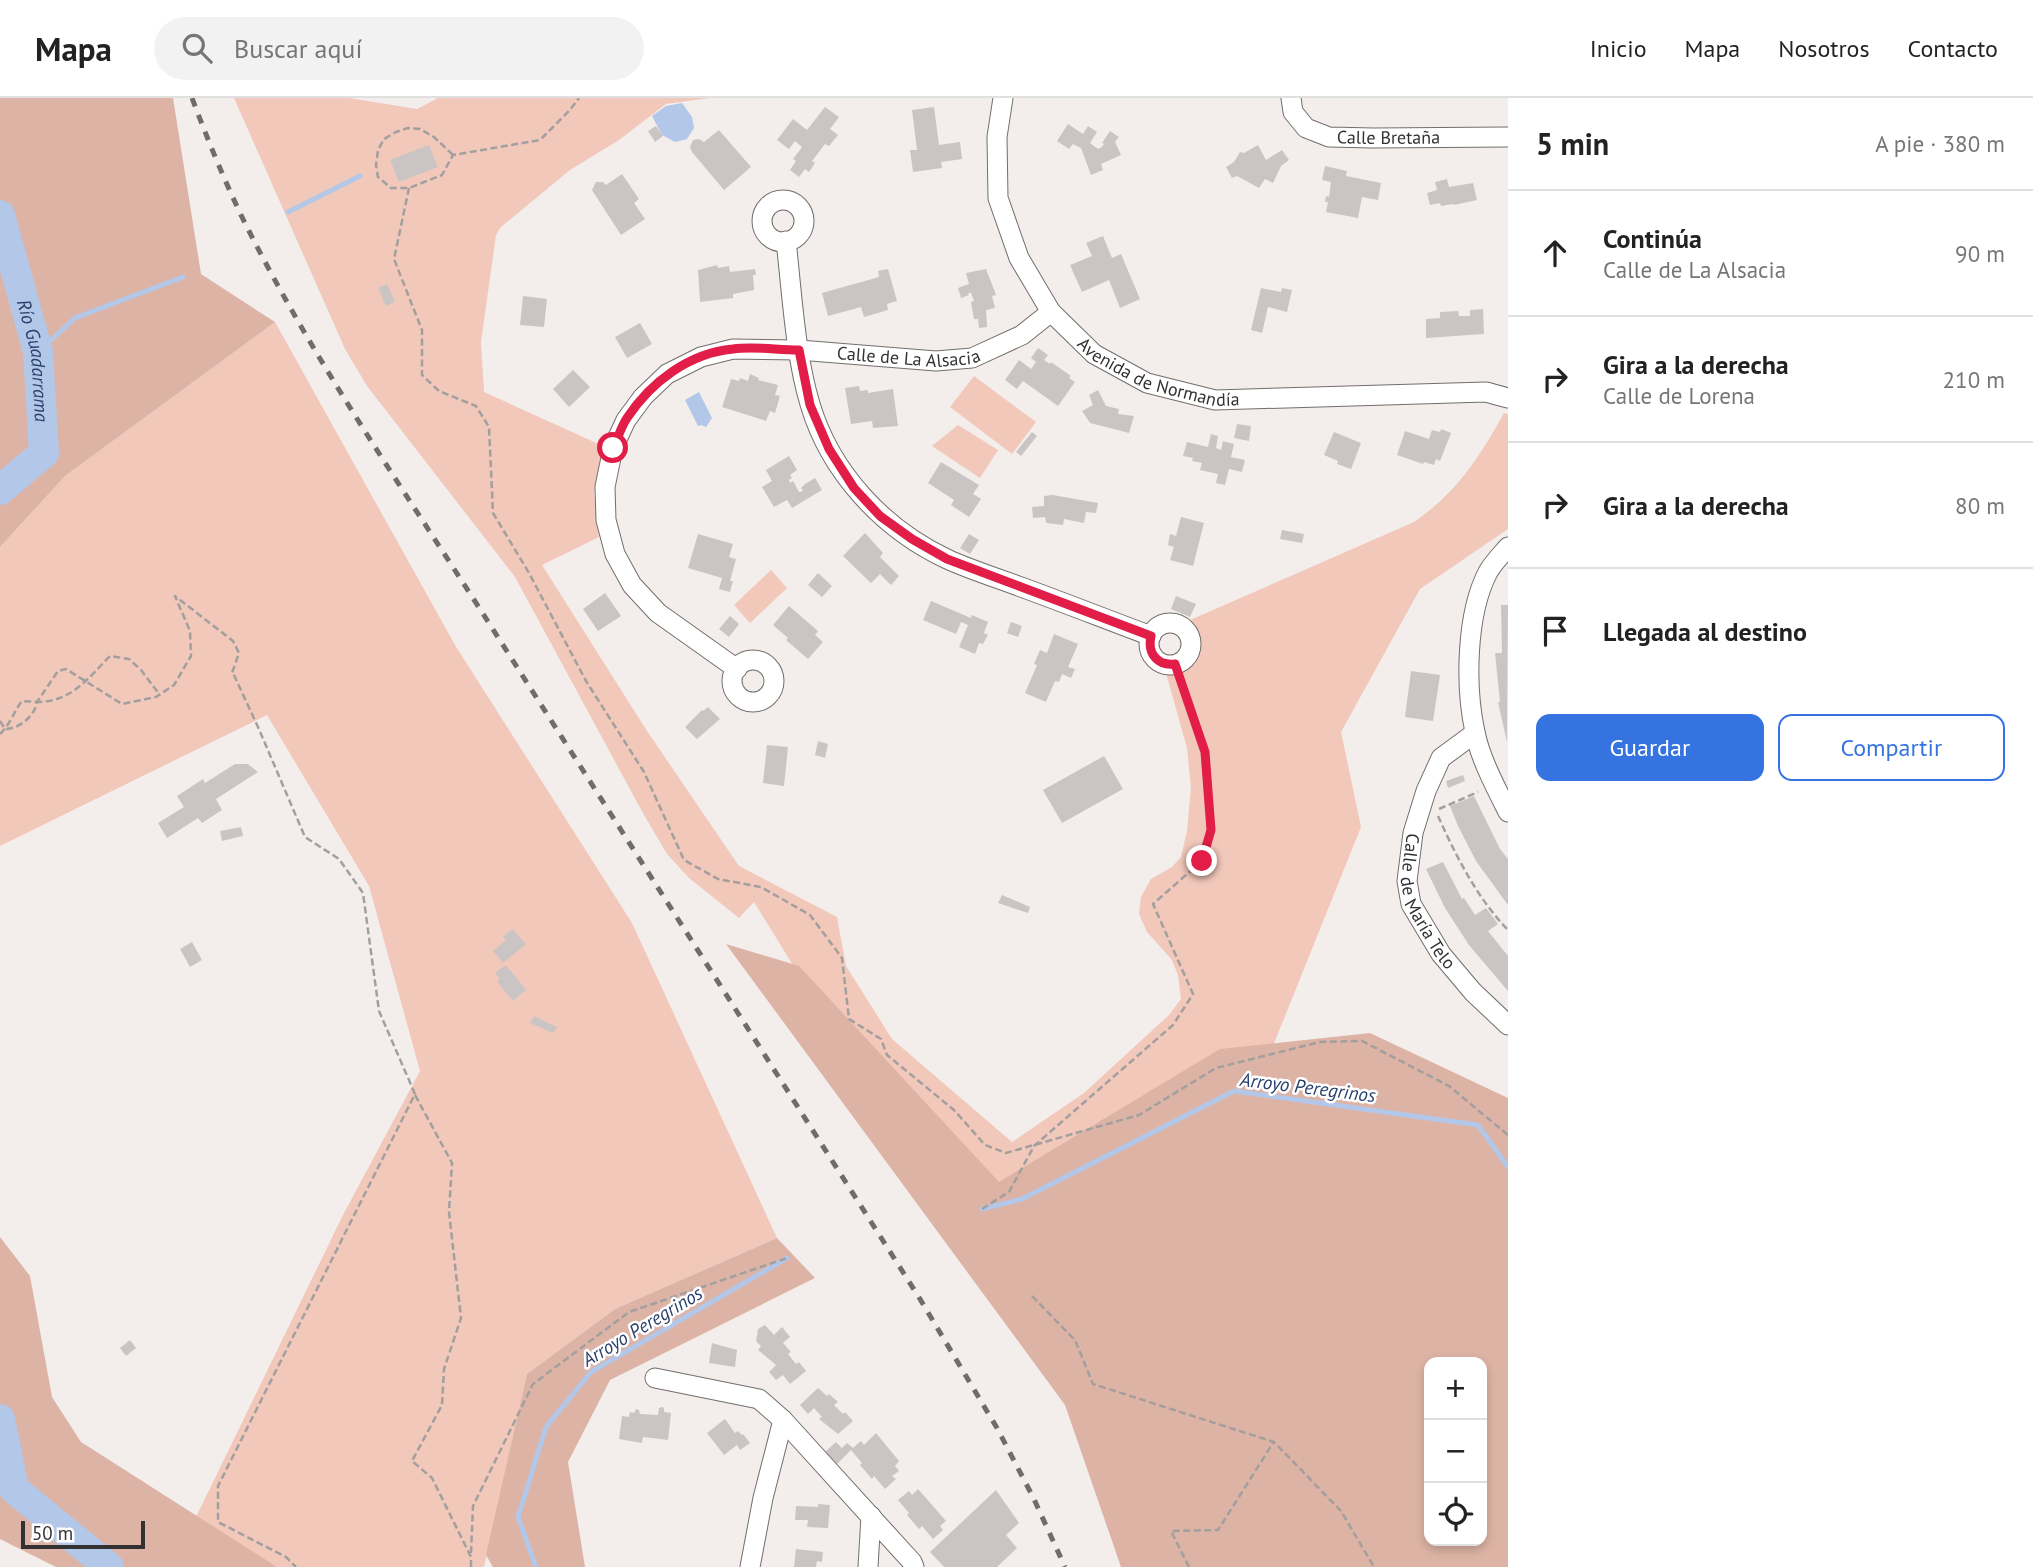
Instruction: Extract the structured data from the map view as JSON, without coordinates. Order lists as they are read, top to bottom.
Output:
{
  "streets": {
    "street": [
      "Calle Bretaña",
      "Calle de La Alsacia",
      "Avenida de Normandía",
      "Calle de María Telo"
    ]
  },
  "crossings": [
    ["Calle de La Alsacia", "Avenida de Normandía"]
  ],
  "water": ["Río Guadarrama", "Arroyo Peregrinos"],
  "scale_bar": "50 m",
  "page": {
    "header": "Mapa",
    "search": "Buscar aquí",
    "nav": [
      "Inicio",
      "Mapa",
      "Nosotros",
      "Contacto"
    ],
    "heading": ["5 min", "A pie · 380 m"],
    "list": [
      ["Continúa", "Calle de La Alsacia", "90 m"],
      ["Gira a la derecha", "Calle de Lorena", "210 m"],
      ["Gira a la derecha", "80 m"],
      "Llegada al destino"
    ],
    "buttons": ["Guardar", "Compartir"],
    "map_buttons": ["+", "−"],
    "scale": "50 m"
  }
}
